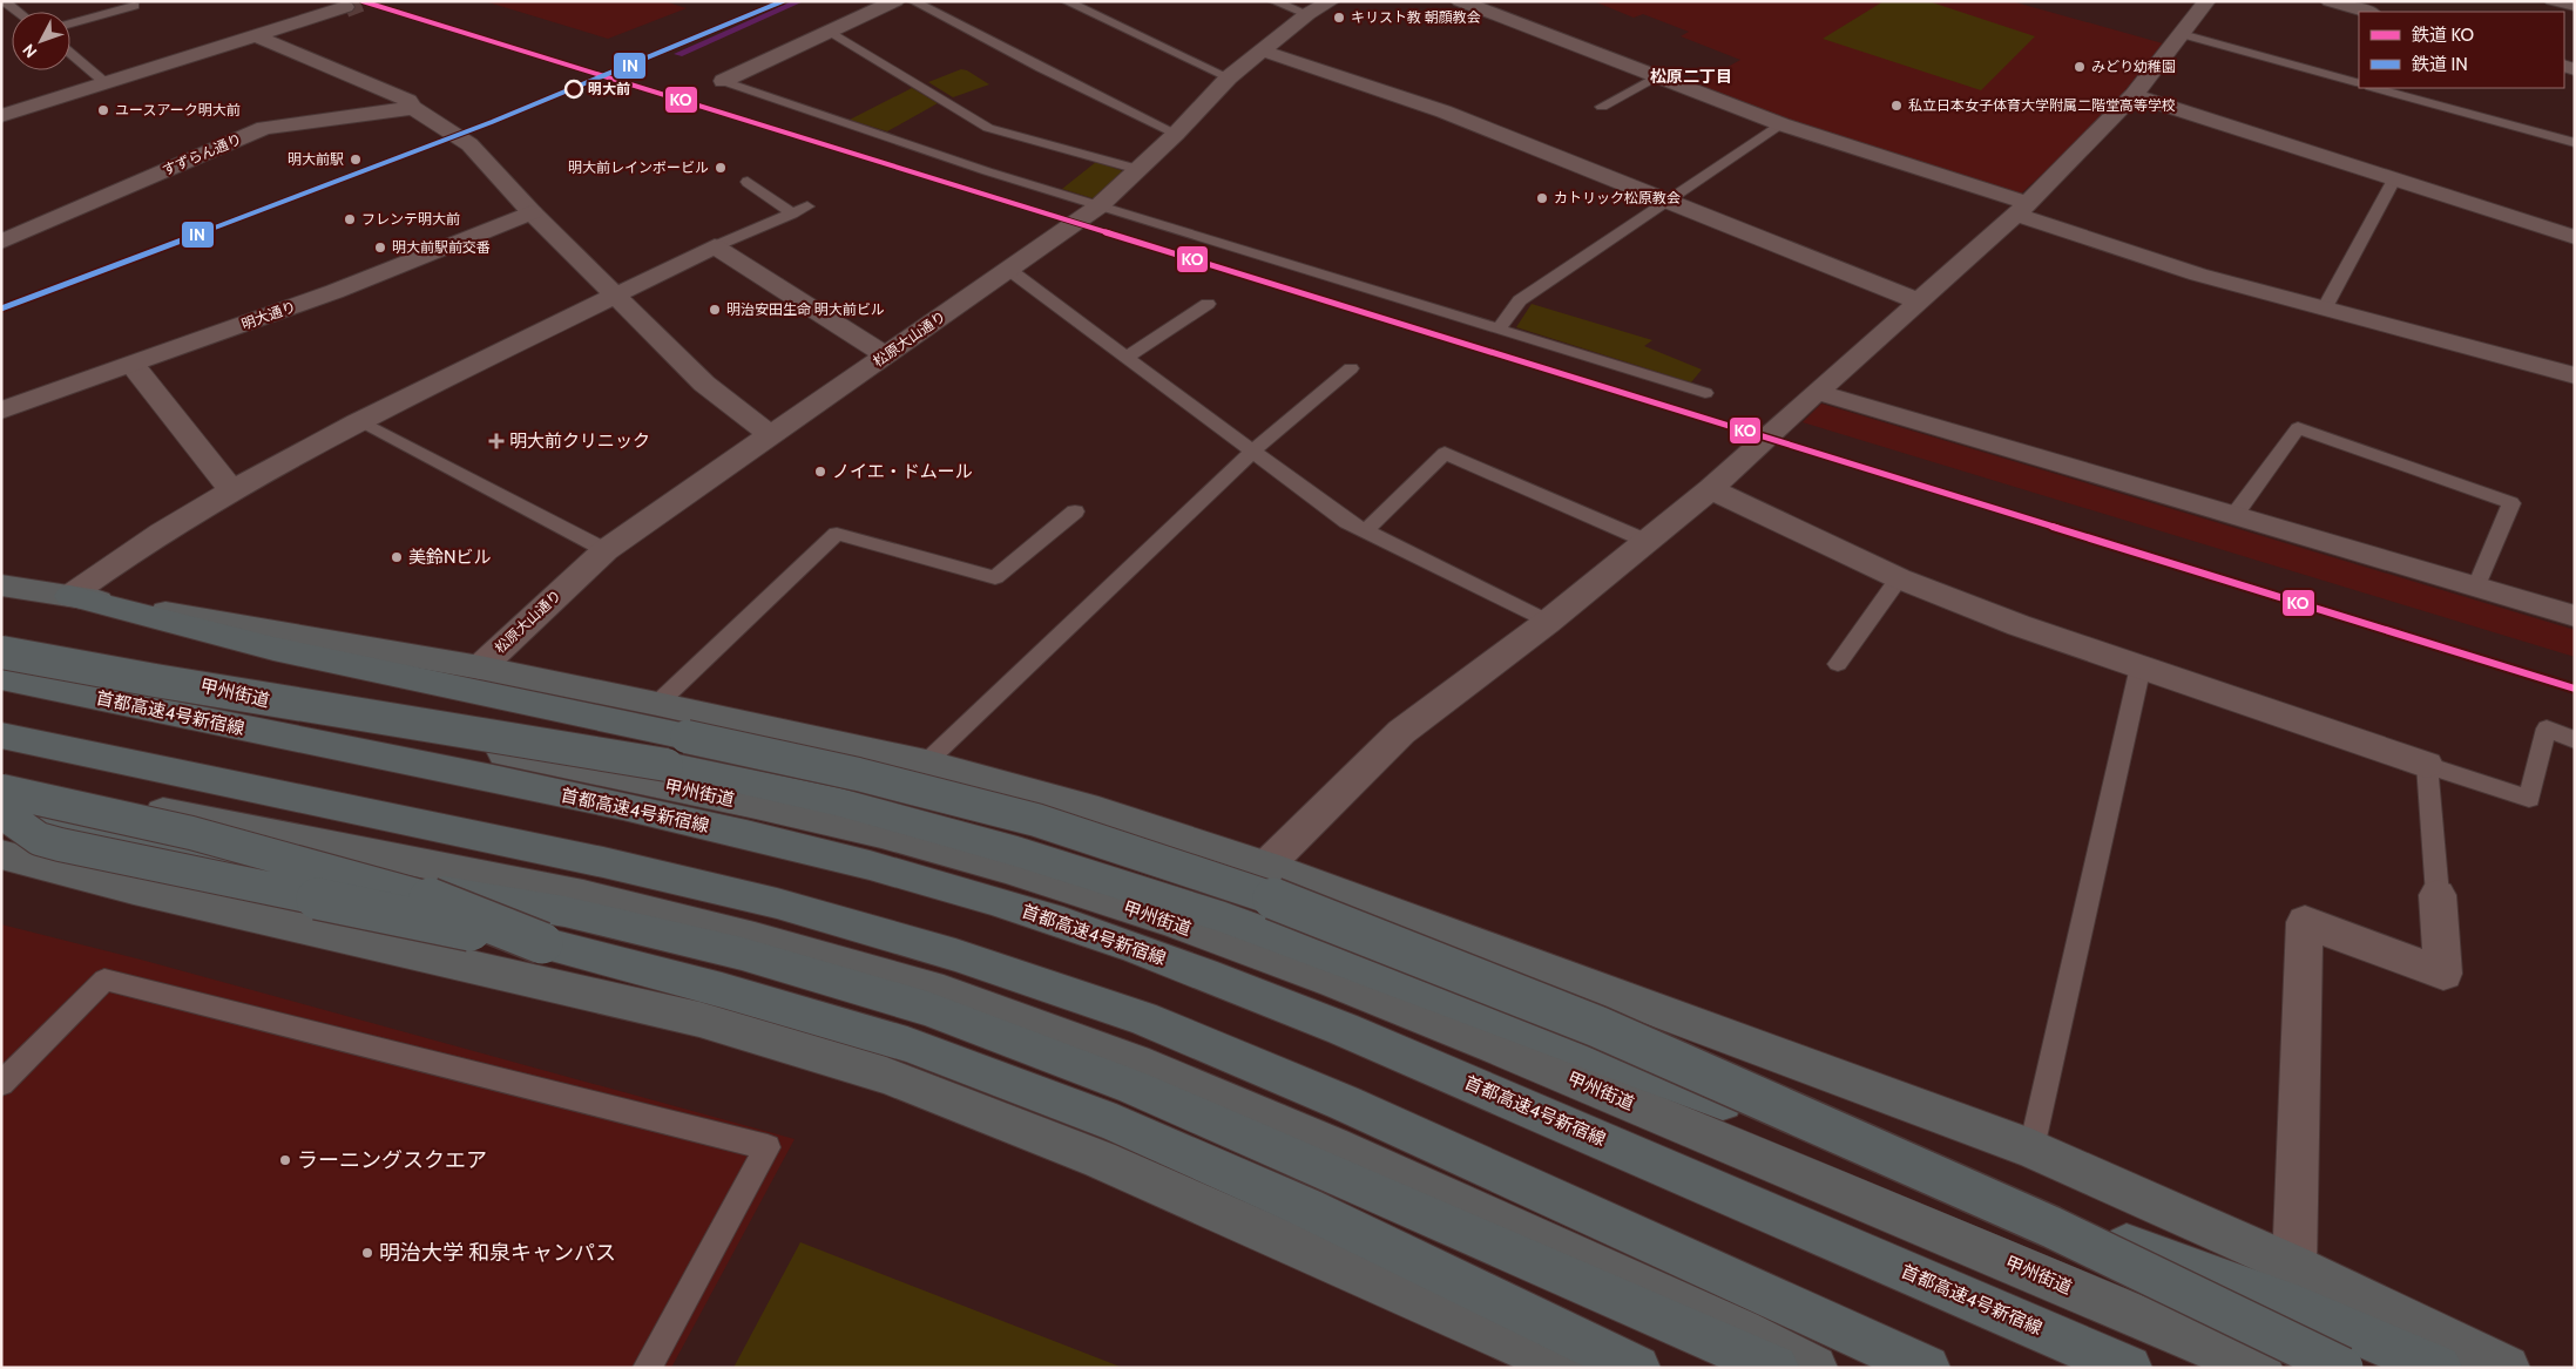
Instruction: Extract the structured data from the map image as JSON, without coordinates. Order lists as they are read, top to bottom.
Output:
{
  "streets": {
    "highway": ["甲州街道", "首都高速4号新宿線"],
    "street": ["すずらん通り", "明大通り", "松原大山通り"]
  },
  "districts": ["松原二丁目"],
  "places": {
    "other": [
      "キリスト教 朝顔教会",
      "みどり幼稚園",
      "明大前",
      "私立日本女子体育大学附属二階堂高等学校",
      "ユースアーク明大前",
      "明大前駅",
      "明大前レインボービル",
      "カトリック松原教会",
      "フレンテ明大前",
      "明大前駅前交番",
      "明治安田生命 明大前ビル",
      "ノイエ・ドムール",
      "美鈴Nビル",
      "ラーニングスクエア",
      "明治大学 和泉キャンパス"
    ],
    "health": ["明大前クリニック"]
  },
  "lines": ["rail line KO", "rail line IN"],
  "legend": ["鉄道 KO", "鉄道 IN"],
  "north": "bottom left"
}
